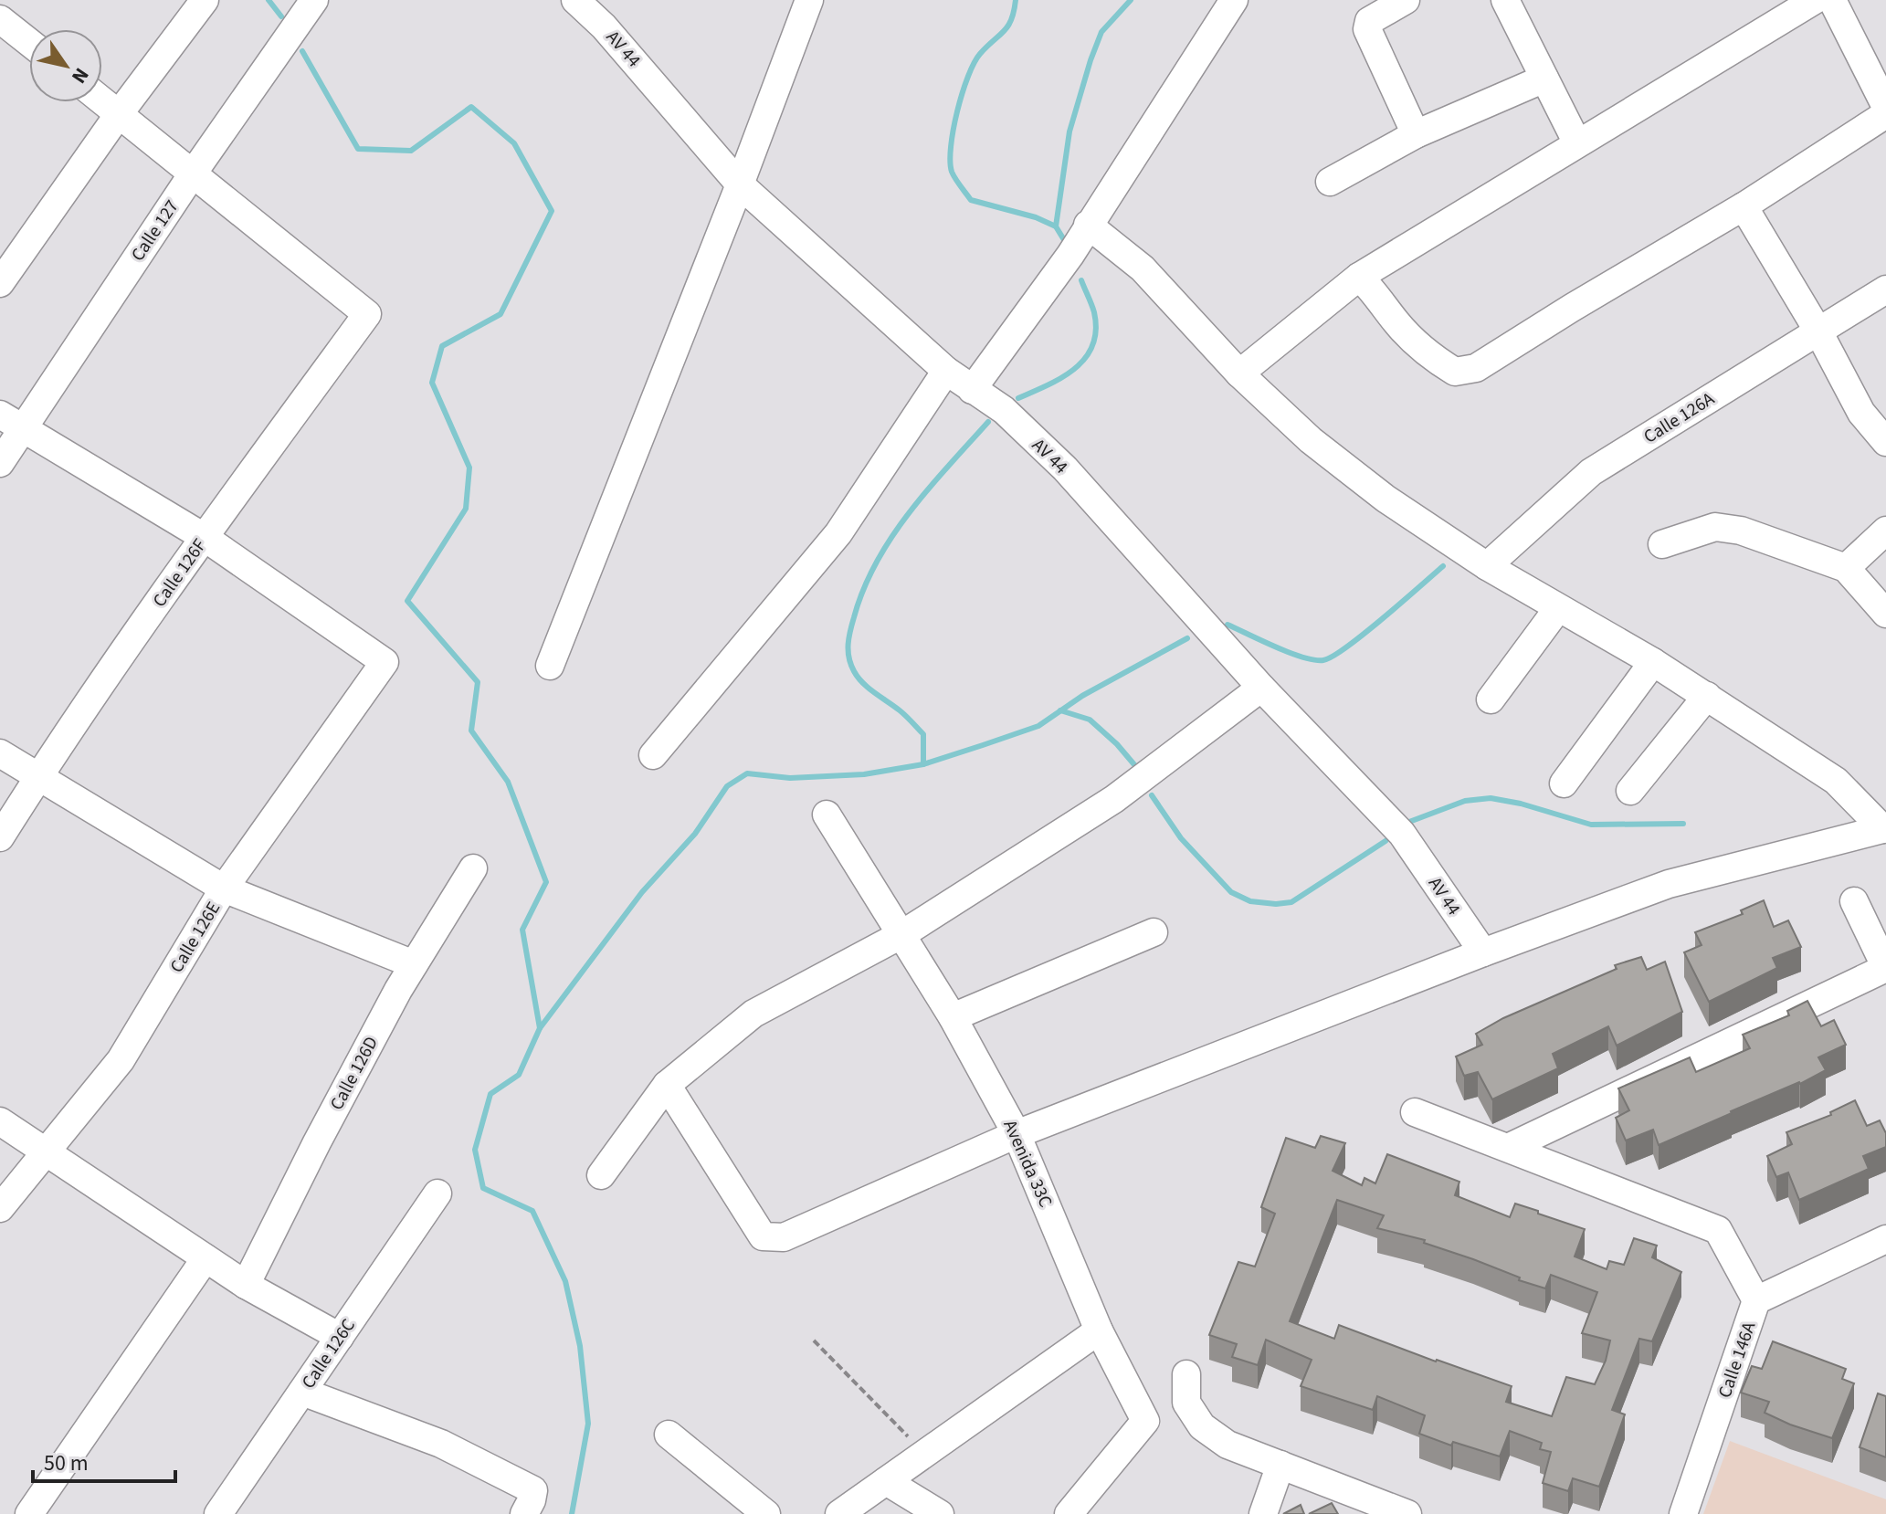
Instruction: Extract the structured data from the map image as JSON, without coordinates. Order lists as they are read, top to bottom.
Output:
{
  "streets": {
    "street": [
      "AV 44",
      "Calle 127",
      "Calle 126A",
      "Calle 126F",
      "Calle 126E",
      "Calle 126D",
      "Avenida 33C",
      "Calle 126C",
      "Calle 146A"
    ]
  },
  "crossings": [
    ["Calle 127", "Calle 126F"],
    ["Calle 126F", "Calle 126E"]
  ],
  "scale_bar": "50 m",
  "north": "bottom right"
}
